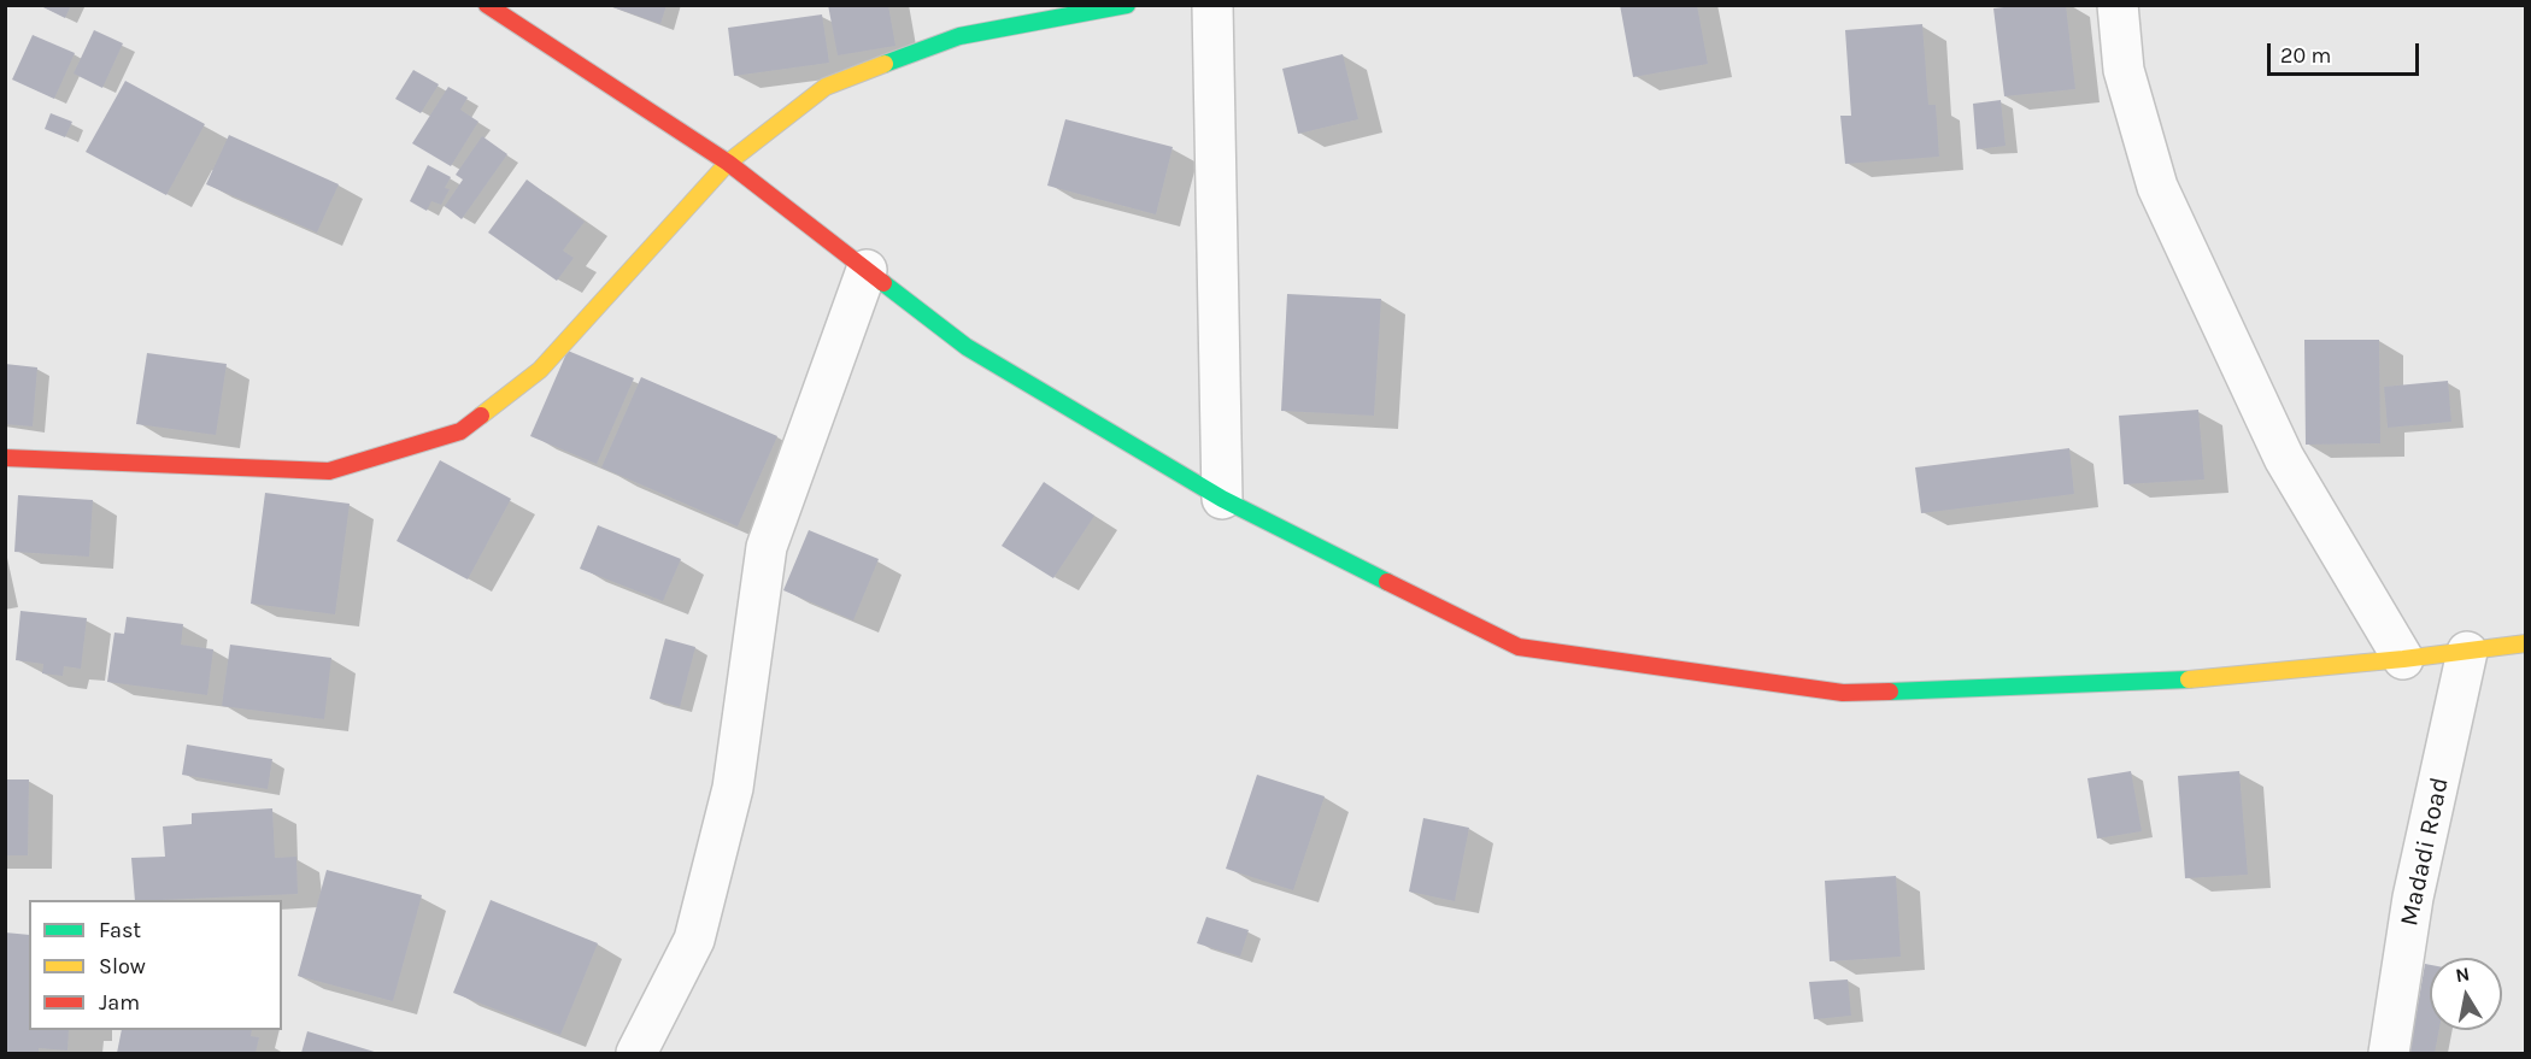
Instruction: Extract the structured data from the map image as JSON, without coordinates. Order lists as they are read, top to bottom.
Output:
{
  "streets": {
    "street": ["Madadi Road"]
  },
  "legend": ["Fast", "Slow", "Jam"],
  "scale_bar": "20 m",
  "north": "top"
}
